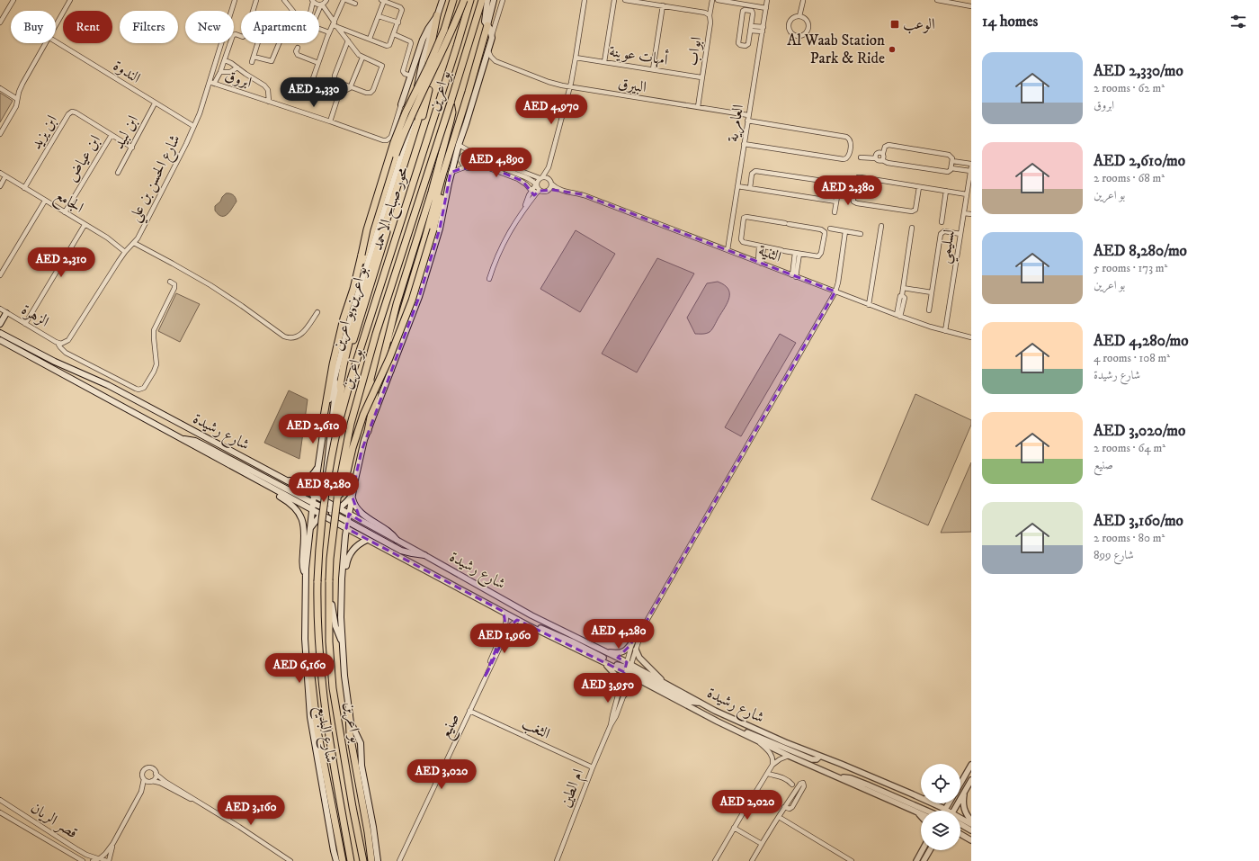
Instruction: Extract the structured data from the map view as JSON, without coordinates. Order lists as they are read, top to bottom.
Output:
{
  "streets": {
    "highway": ["بو اعرين", "محور صباح الاحمد", "بو اعرين,بو اعرين"],
    "main road": ["شارع رشيدة", "شارع البديع"],
    "street": [
      "ابواب",
      "أمهات عوينة",
      "الندوة",
      "ابروق",
      "البيرق",
      "العامرية",
      "ابن يزيد",
      "ابن لبيد",
      "ابن عياض",
      "شارع الحسن بن علي",
      "الجامع",
      "لسليمي",
      "الثنية",
      "الزهرة",
      "صنيع",
      "الثغب",
      "ام الطين",
      "قصر الريان"
    ]
  },
  "crossings": [
    ["ابواب", "أمهات عوينة"],
    ["ابواب", "البيرق"],
    ["الندوة", "ابن لبيد"],
    ["الندوة", "شارع الحسن بن علي"],
    ["ابروق", "شارع الحسن بن علي"],
    ["البيرق", "العامرية"],
    ["بو اعرين", "محور صباح الاحمد"],
    ["بو اعرين", "بو اعرين,بو اعرين"],
    ["بو اعرين", "شارع رشيدة"],
    ["بو اعرين", "شارع البديع"],
    ["العامرية", "الثنية"],
    ["ابن يزيد", "ابن لبيد"],
    ["ابن يزيد", "ابن عياض"],
    ["ابن يزيد", "الجامع"],
    ["ابن عياض", "الجامع"],
    ["شارع الحسن بن علي", "الجامع"],
    ["شارع الحسن بن علي", "الزهرة"],
    ["لسليمي", "الثنية"],
    ["شارع رشيدة", "صنيع"],
    ["شارع رشيدة", "شارع البديع"],
    ["شارع رشيدة", "ام الطين"],
    ["صنيع", "الثغب"],
    ["الثغب", "ام الطين"]
  ],
  "places": {
    "transit": ["الوعب"],
    "other": ["Al Waab Station Park & Ride"]
  },
  "page": {
    "heading": "14 homes",
    "chip": [
      "Buy",
      "Rent",
      "Filters",
      "New",
      "Apartment"
    ],
    "list": [
      {
        "name": "AED 2,330/mo",
        "note": "2 rooms · 62 m² · ابروق"
      },
      {
        "name": "AED 2,610/mo",
        "note": "2 rooms · 68 m² · بو اعرين"
      },
      {
        "name": "AED 8,280/mo",
        "note": "5 rooms · 173 m² · بو اعرين"
      },
      {
        "name": "AED 4,280/mo",
        "note": "4 rooms · 108 m² · شارع رشيدة"
      },
      {
        "name": "AED 3,020/mo",
        "note": "2 rooms · 64 m² · صنيع"
      },
      {
        "name": "AED 3,160/mo",
        "note": "2 rooms · 80 m² · شارع 899"
      }
    ],
    "price": [
      "AED 2,330",
      "AED 4,970",
      "AED 4,890",
      "AED 2,380",
      "AED 2,310",
      "AED 2,610",
      "AED 8,280",
      "AED 4,280",
      "AED 1,960",
      "AED 6,160",
      "AED 3,950",
      "AED 3,020",
      "AED 2,020",
      "AED 3,160"
    ]
  }
}
